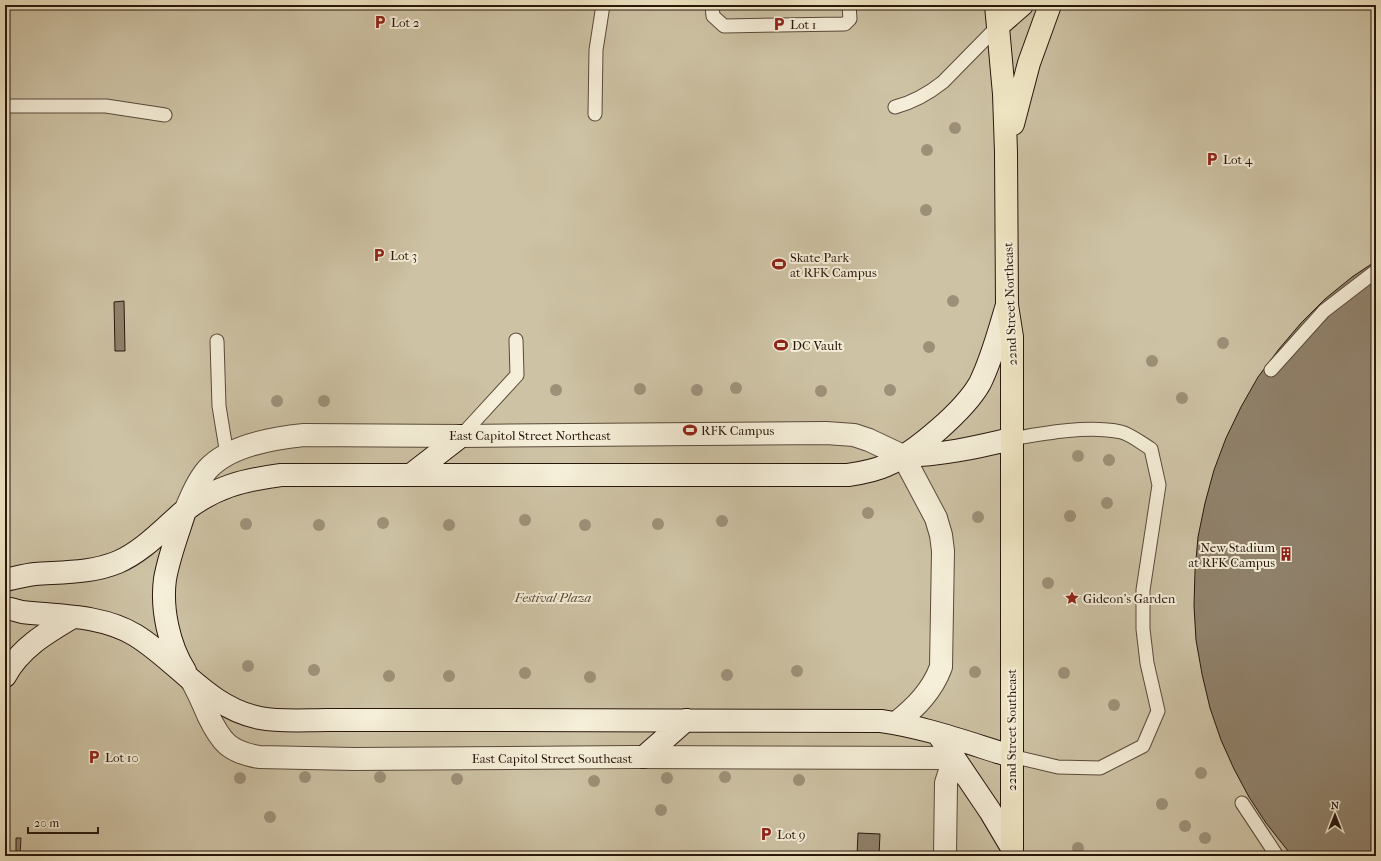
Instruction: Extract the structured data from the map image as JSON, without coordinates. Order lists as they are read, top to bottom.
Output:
{
  "streets": {
    "main road": [
      "22nd Street Northeast",
      "East Capitol Street Northeast",
      "22nd Street Southeast",
      "East Capitol Street Southeast"
    ]
  },
  "crossings": [
    ["22nd Street Northeast", "East Capitol Street Northeast"],
    ["22nd Street Northeast", "22nd Street Southeast"],
    ["22nd Street Southeast", "East Capitol Street Southeast"]
  ],
  "parks": ["Festival Plaza"],
  "places": {
    "parking": [
      "Lot 2",
      "Lot 1",
      "Lot 4",
      "Lot 3",
      "Lot 10",
      "Lot 9"
    ],
    "sports": ["Skate Park at RFK Campus", "DC Vault", "RFK Campus"],
    "building": ["New Stadium at RFK Campus"],
    "place": ["Gideon's Garden"]
  },
  "scale_bar": "20 m",
  "north": "top"
}
